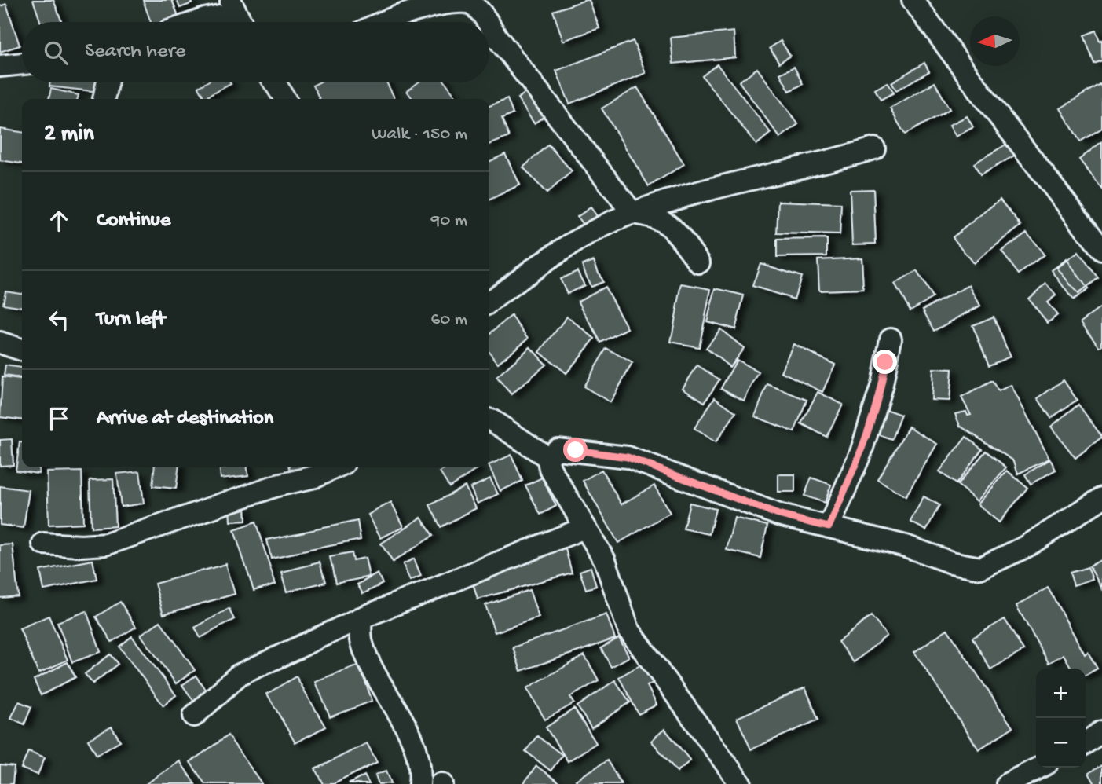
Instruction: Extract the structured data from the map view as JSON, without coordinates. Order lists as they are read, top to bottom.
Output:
{
  "north": "left",
  "page": {
    "search": "Search here",
    "heading": ["2 min", "Walk · 150 m"],
    "list": [
      ["Continue", "90 m"],
      ["Turn left", "60 m"],
      "Arrive at destination"
    ],
    "map_buttons": ["+", "−"]
  }
}
